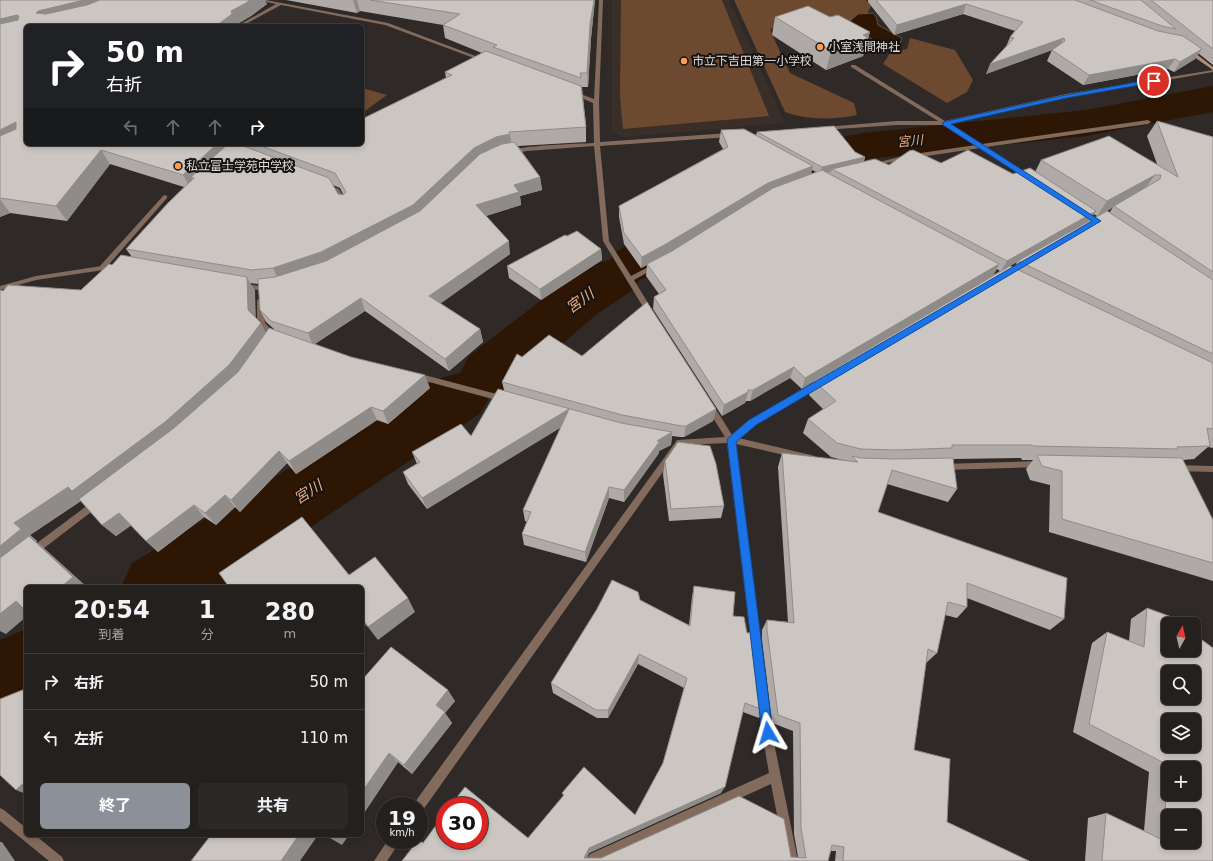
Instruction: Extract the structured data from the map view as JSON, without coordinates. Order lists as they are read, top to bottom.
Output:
{
  "water": ["宮川"],
  "places": ["小室浅間神社", "市立下吉田第一小学校", "私立富士学苑中学校"],
  "north": "top",
  "page": {
    "turn": ["50 m", "右折"],
    "eta": [
      "20:54",
      "到着",
      "1",
      "分",
      "280",
      "m"
    ],
    "map_buttons": ["+", "−"],
    "list": [
      {
        "name": "右折",
        "value": "50 m"
      },
      {
        "name": "左折",
        "value": "110 m"
      }
    ],
    "buttons": ["終了", "共有"],
    "speed": "19 km/h",
    "limit": "30"
  }
}
